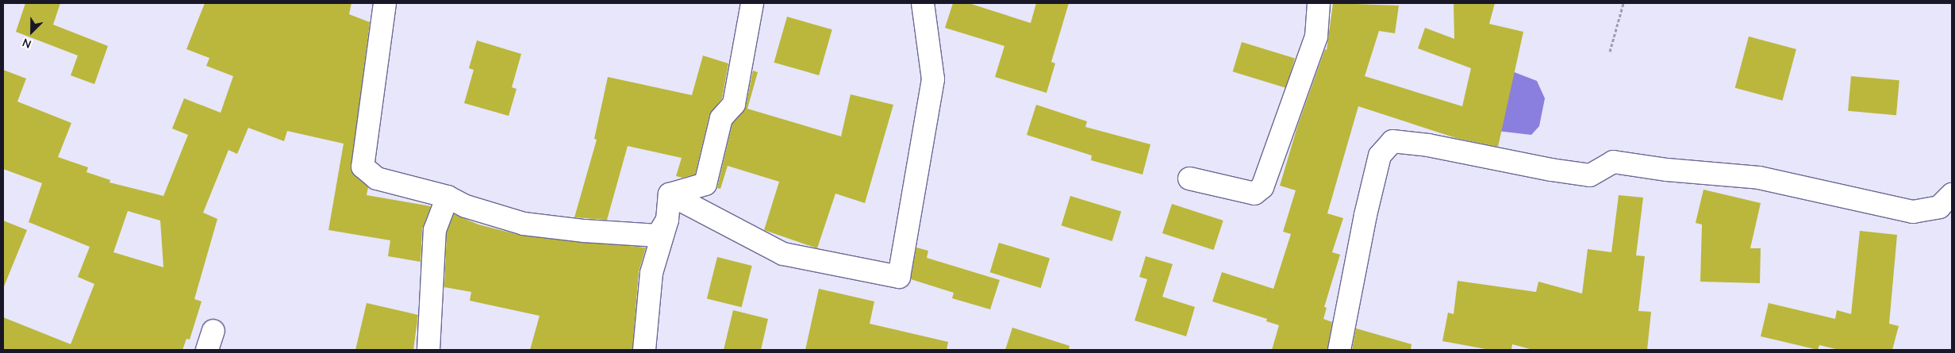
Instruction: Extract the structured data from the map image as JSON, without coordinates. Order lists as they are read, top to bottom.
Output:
{
  "north": "bottom left"
}
